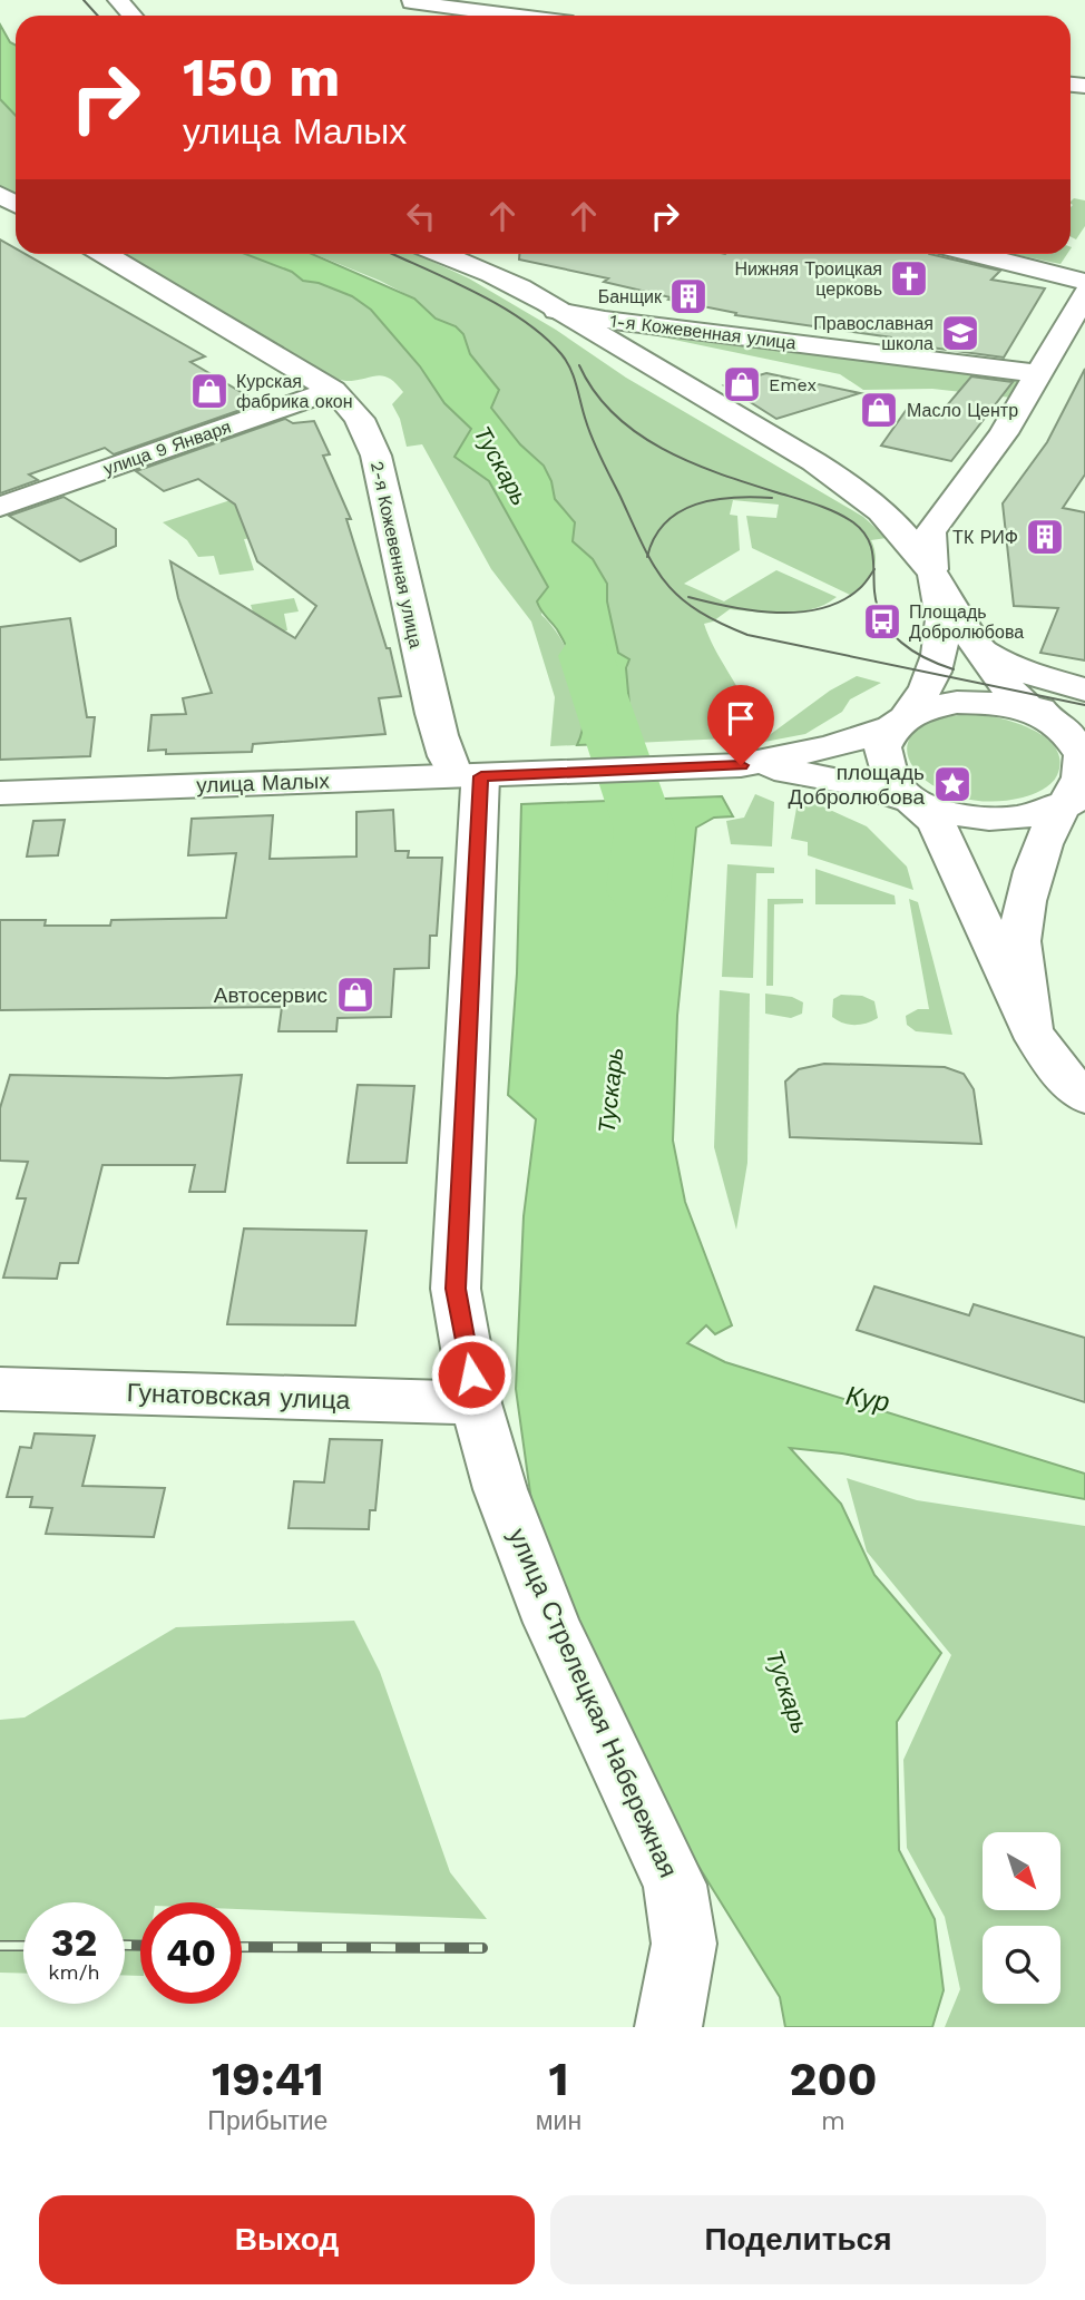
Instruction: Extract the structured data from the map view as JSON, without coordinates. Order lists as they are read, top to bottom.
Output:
{
  "streets": {
    "street": [
      "1-я Кожевенная улица",
      "улица 9 Января",
      "2-я Кожевенная улица",
      "улица Малых",
      "Гунатовская улица",
      "улица Стрелецкая Набережная"
    ]
  },
  "crossings": [
    ["улица 9 Января", "2-я Кожевенная улица"],
    ["2-я Кожевенная улица", "улица Малых"],
    ["2-я Кожевенная улица", "улица Стрелецкая Набережная"],
    ["улица Малых", "улица Стрелецкая Набережная"],
    ["Гунатовская улица", "улица Стрелецкая Набережная"]
  ],
  "water": ["Тускарь", "Кур"],
  "places": {
    "church": ["Нижняя Троицкая церковь"],
    "building": ["Банщик", "ТК РИФ"],
    "school or university": ["Православная школа"],
    "shop": [
      "Emex",
      "Курская фабрика окон",
      "Масло Центр",
      "Автосервис"
    ],
    "bus stop": ["Площадь Добролюбова"],
    "place": ["площадь Добролюбова"]
  },
  "north": "bottom right",
  "page": {
    "turn": ["150 m", "улица Малых"],
    "speed": "32 km/h",
    "limit": "40",
    "eta": [
      "19:41",
      "Прибытие",
      "1",
      "мин",
      "200",
      "m"
    ],
    "buttons": ["Выход", "Поделиться"]
  }
}
